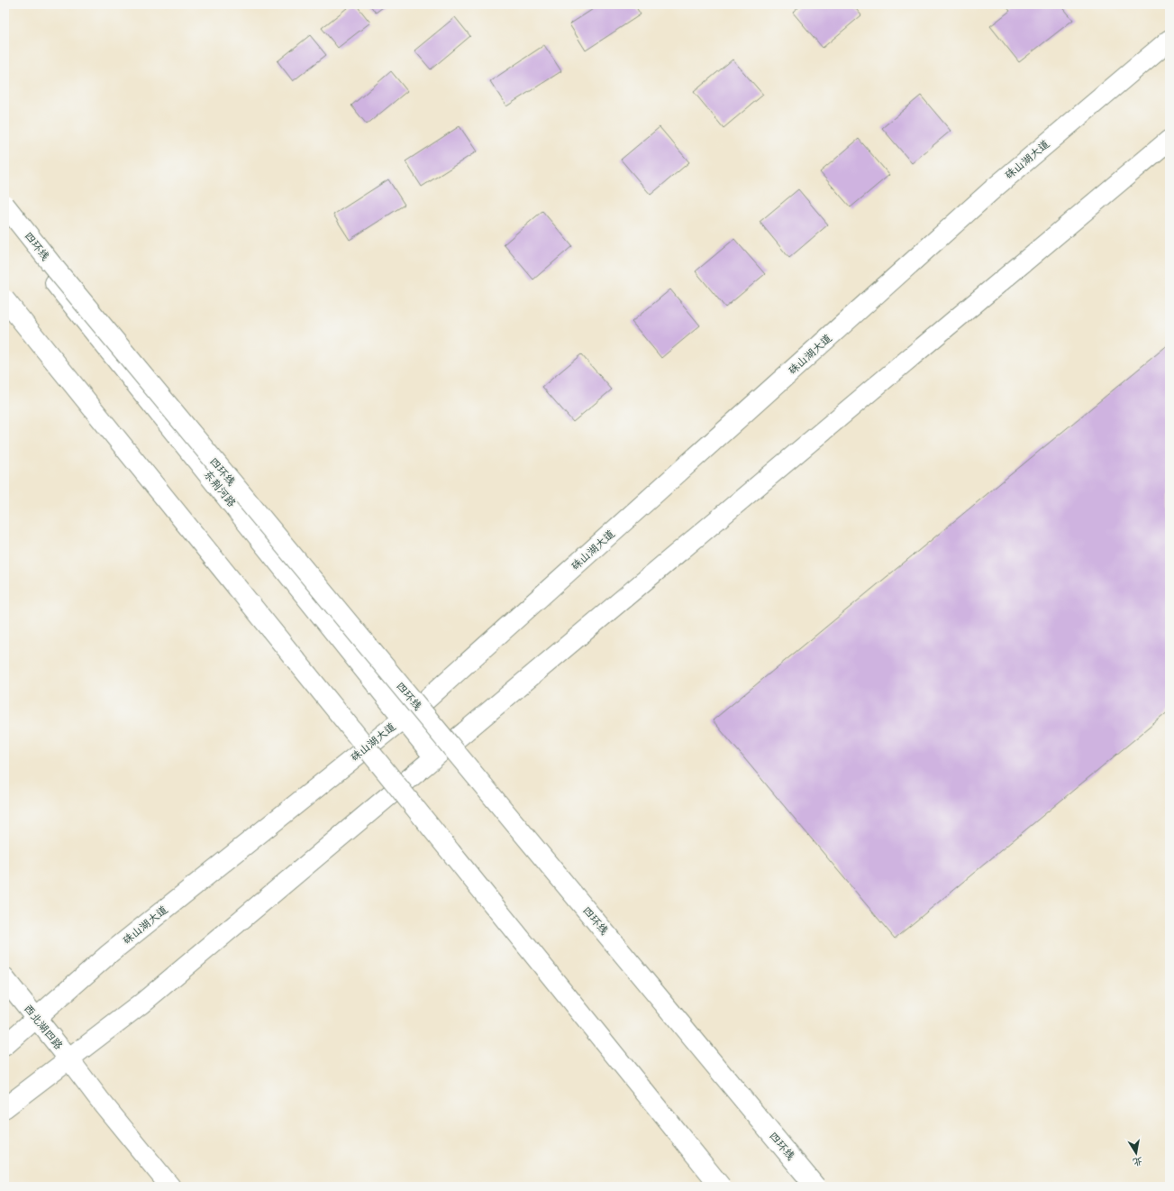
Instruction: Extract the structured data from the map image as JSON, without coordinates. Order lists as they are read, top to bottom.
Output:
{
  "streets": {
    "main road": [
      "硃山湖大道",
      "四环线",
      "东荆河路",
      "西北湖四路"
    ]
  },
  "crossings": [
    ["硃山湖大道", "东荆河路"],
    ["硃山湖大道", "西北湖四路"]
  ],
  "north": "bottom"
}
